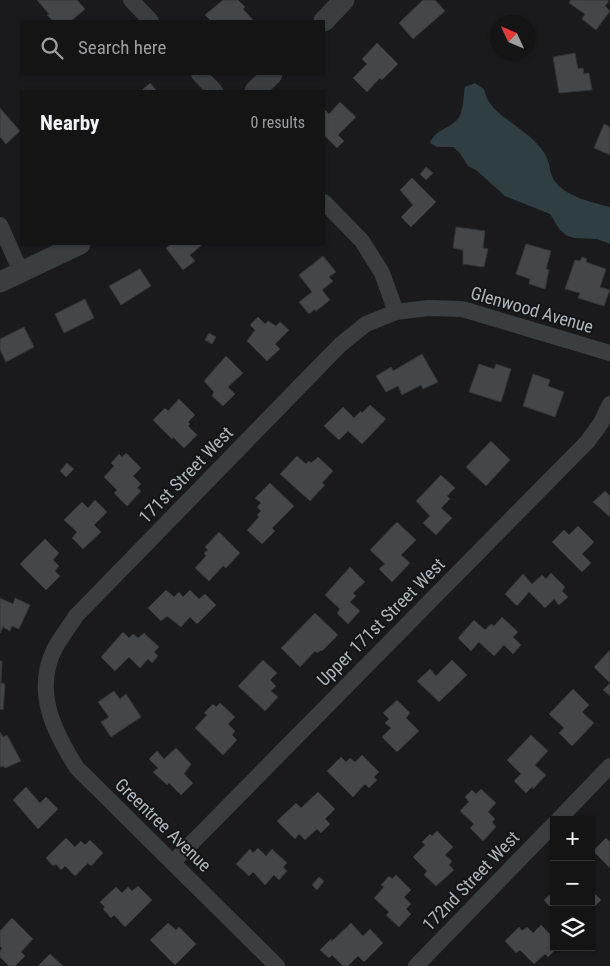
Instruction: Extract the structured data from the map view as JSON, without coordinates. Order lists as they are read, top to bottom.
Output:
{
  "streets": {
    "street": [
      "Glenwood Avenue",
      "171st Street West",
      "Upper 171st Street West",
      "Greentree Avenue",
      "172nd Street West"
    ]
  },
  "crossings": [
    ["Glenwood Avenue", "171st Street West"],
    ["171st Street West", "Greentree Avenue"],
    ["Upper 171st Street West", "Greentree Avenue"]
  ],
  "north": "top left",
  "page": {
    "search": "Search here",
    "heading": ["Nearby", "0 results"],
    "map_buttons": ["+", "−"]
  }
}
